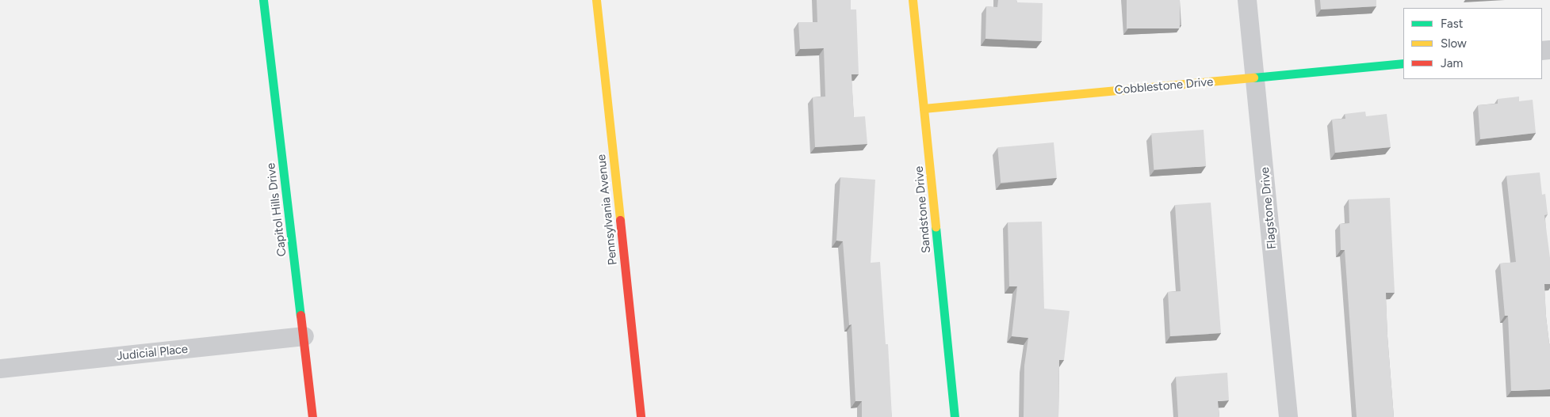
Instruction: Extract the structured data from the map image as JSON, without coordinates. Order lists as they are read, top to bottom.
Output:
{
  "streets": {
    "street": [
      "Cobblestone Drive",
      "Flagstone Drive",
      "Capitol Hills Drive",
      "Pennsylvania Avenue",
      "Sandstone Drive",
      "Judicial Place"
    ]
  },
  "crossings": [
    ["Cobblestone Drive", "Flagstone Drive"],
    ["Cobblestone Drive", "Sandstone Drive"],
    ["Capitol Hills Drive", "Judicial Place"]
  ],
  "legend": ["Fast", "Slow", "Jam"]
}
